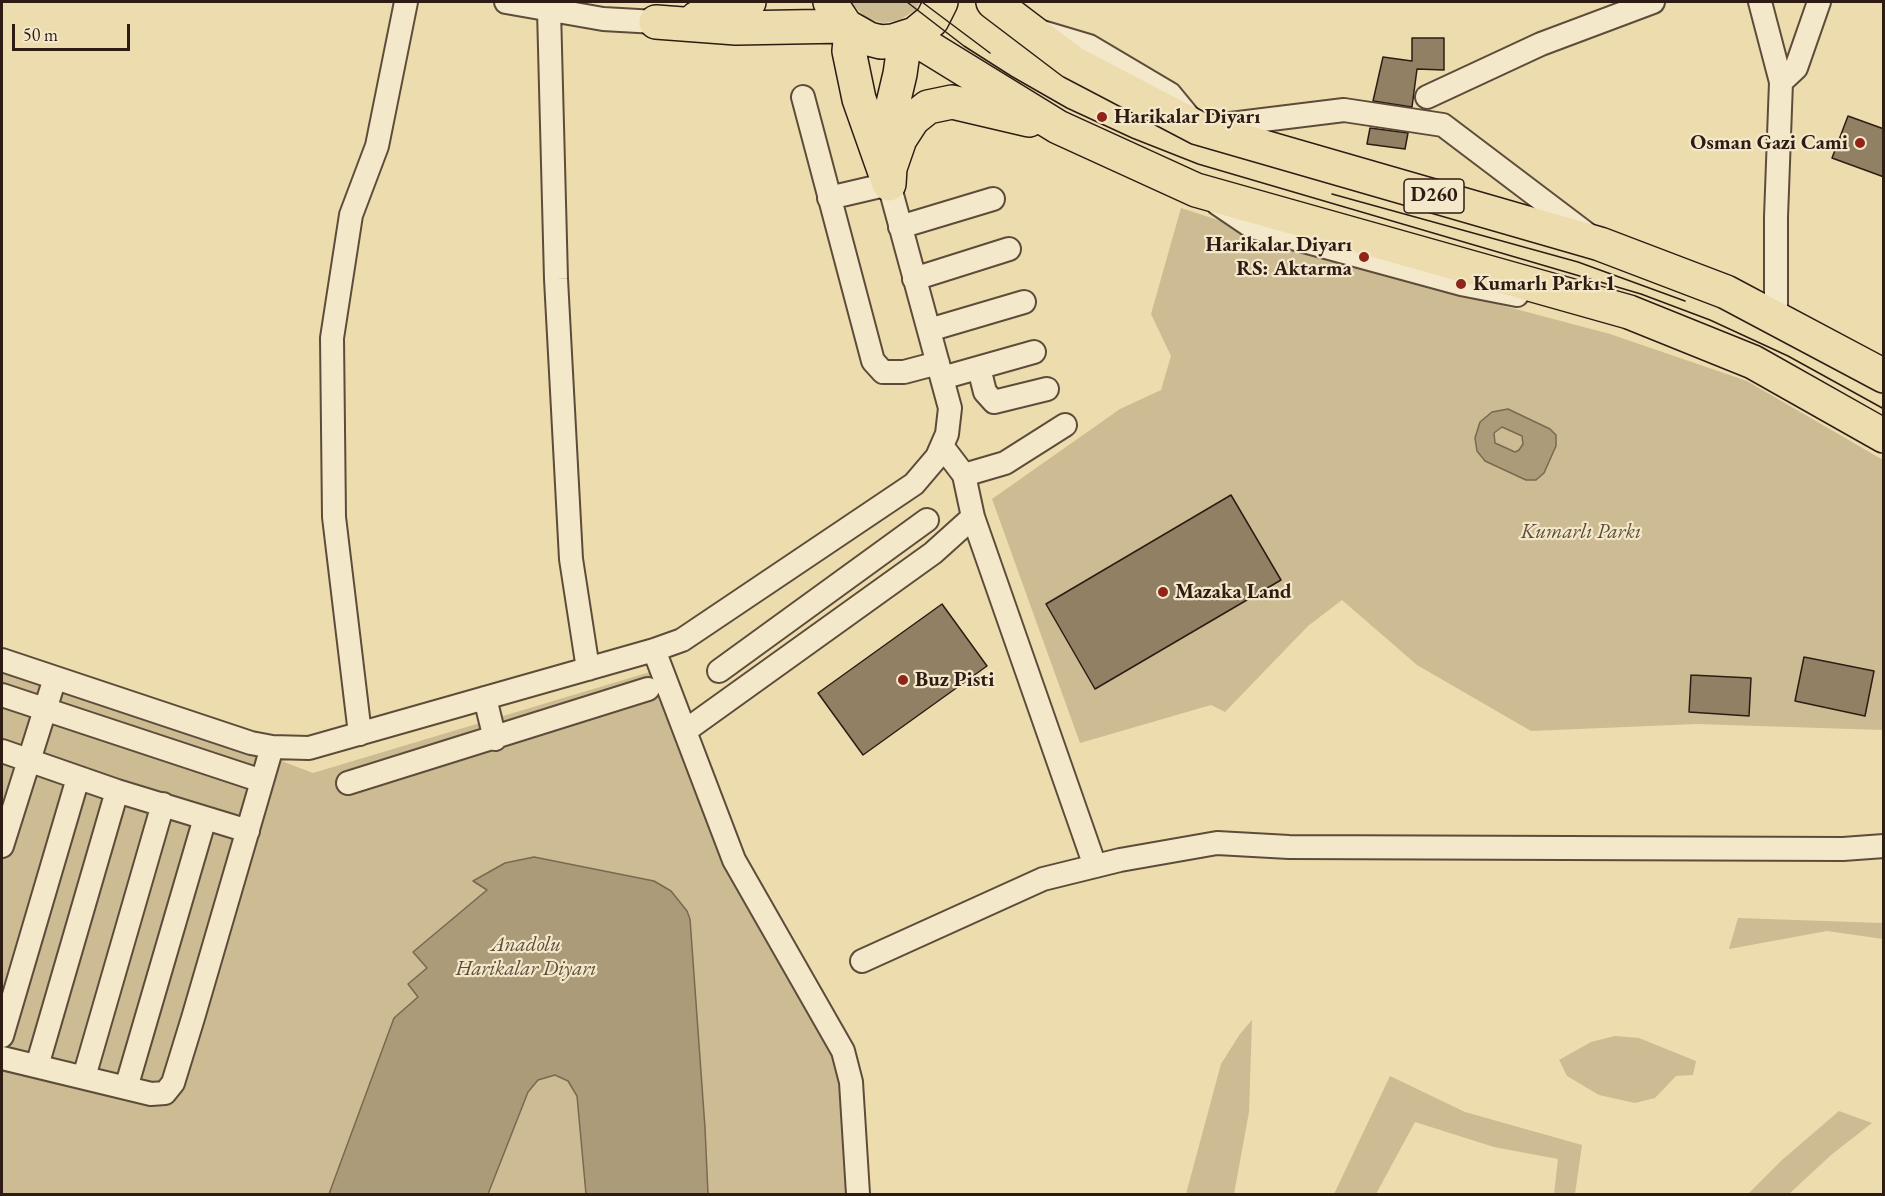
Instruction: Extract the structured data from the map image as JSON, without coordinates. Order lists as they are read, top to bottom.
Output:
{
  "streets": {
    "highway": ["D260"]
  },
  "parks": ["Kumarlı Parkı", "Anadolu Harikalar Diyarı"],
  "places": [
    "Harikalar Diyarı",
    "Osman Gazi Cami",
    "Harikalar Diyarı RS: Aktarma",
    "Kumarlı Parkı 1",
    "Mazaka Land",
    "Buz Pisti"
  ],
  "scale_bar": "50 m"
}
